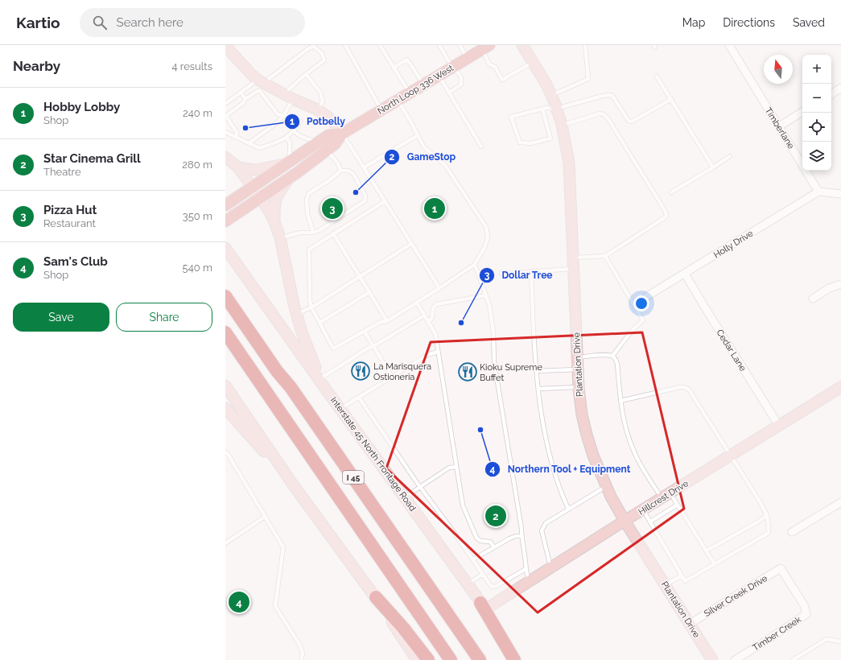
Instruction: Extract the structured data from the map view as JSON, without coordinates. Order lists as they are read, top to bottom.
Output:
{
  "streets": {
    "highway": ["I 45"],
    "main road": [
      "North Loop 336 West",
      "Plantation Drive",
      "Interstate 45 North Frontage Road",
      "Hillcrest Drive"
    ],
    "street": [
      "Timberlane",
      "Holly Drive",
      "Cedar Lane",
      "Silver Creek Drive",
      "Timber Creek"
    ]
  },
  "crossings": [
    ["Timberlane", "Holly Drive"],
    ["Holly Drive", "Cedar Lane"],
    ["Cedar Lane", "Hillcrest Drive"],
    ["Plantation Drive", "Hillcrest Drive"],
    ["Plantation Drive", "Silver Creek Drive"],
    ["Interstate 45 North Frontage Road", "Hillcrest Drive"],
    ["Silver Creek Drive", "Timber Creek"]
  ],
  "places": {
    "other": [
      "Potbelly",
      "GameStop",
      "Dollar Tree",
      "Northern Tool + Equipment"
    ],
    "restaurant": ["La Marisquera Ostioneria", "Kioku Supreme Buffet"]
  },
  "north": "top",
  "page": {
    "header": "Kartio",
    "search": "Search here",
    "nav": ["Map", "Directions", "Saved"],
    "heading": ["Nearby", "4 results"],
    "map_buttons": ["+", "−"],
    "list": [
      {
        "mark": "1",
        "name": "Hobby Lobby",
        "note": "Shop",
        "value": "240 m"
      },
      {
        "mark": "2",
        "name": "Star Cinema Grill",
        "note": "Theatre",
        "value": "280 m"
      },
      {
        "mark": "3",
        "name": "Pizza Hut",
        "note": "Restaurant",
        "value": "350 m"
      },
      {
        "mark": "4",
        "name": "Sam's Club",
        "note": "Shop",
        "value": "540 m"
      }
    ],
    "pins": [
      "1",
      "3",
      "2",
      "4"
    ],
    "buttons": ["Save", "Share"]
  }
}
